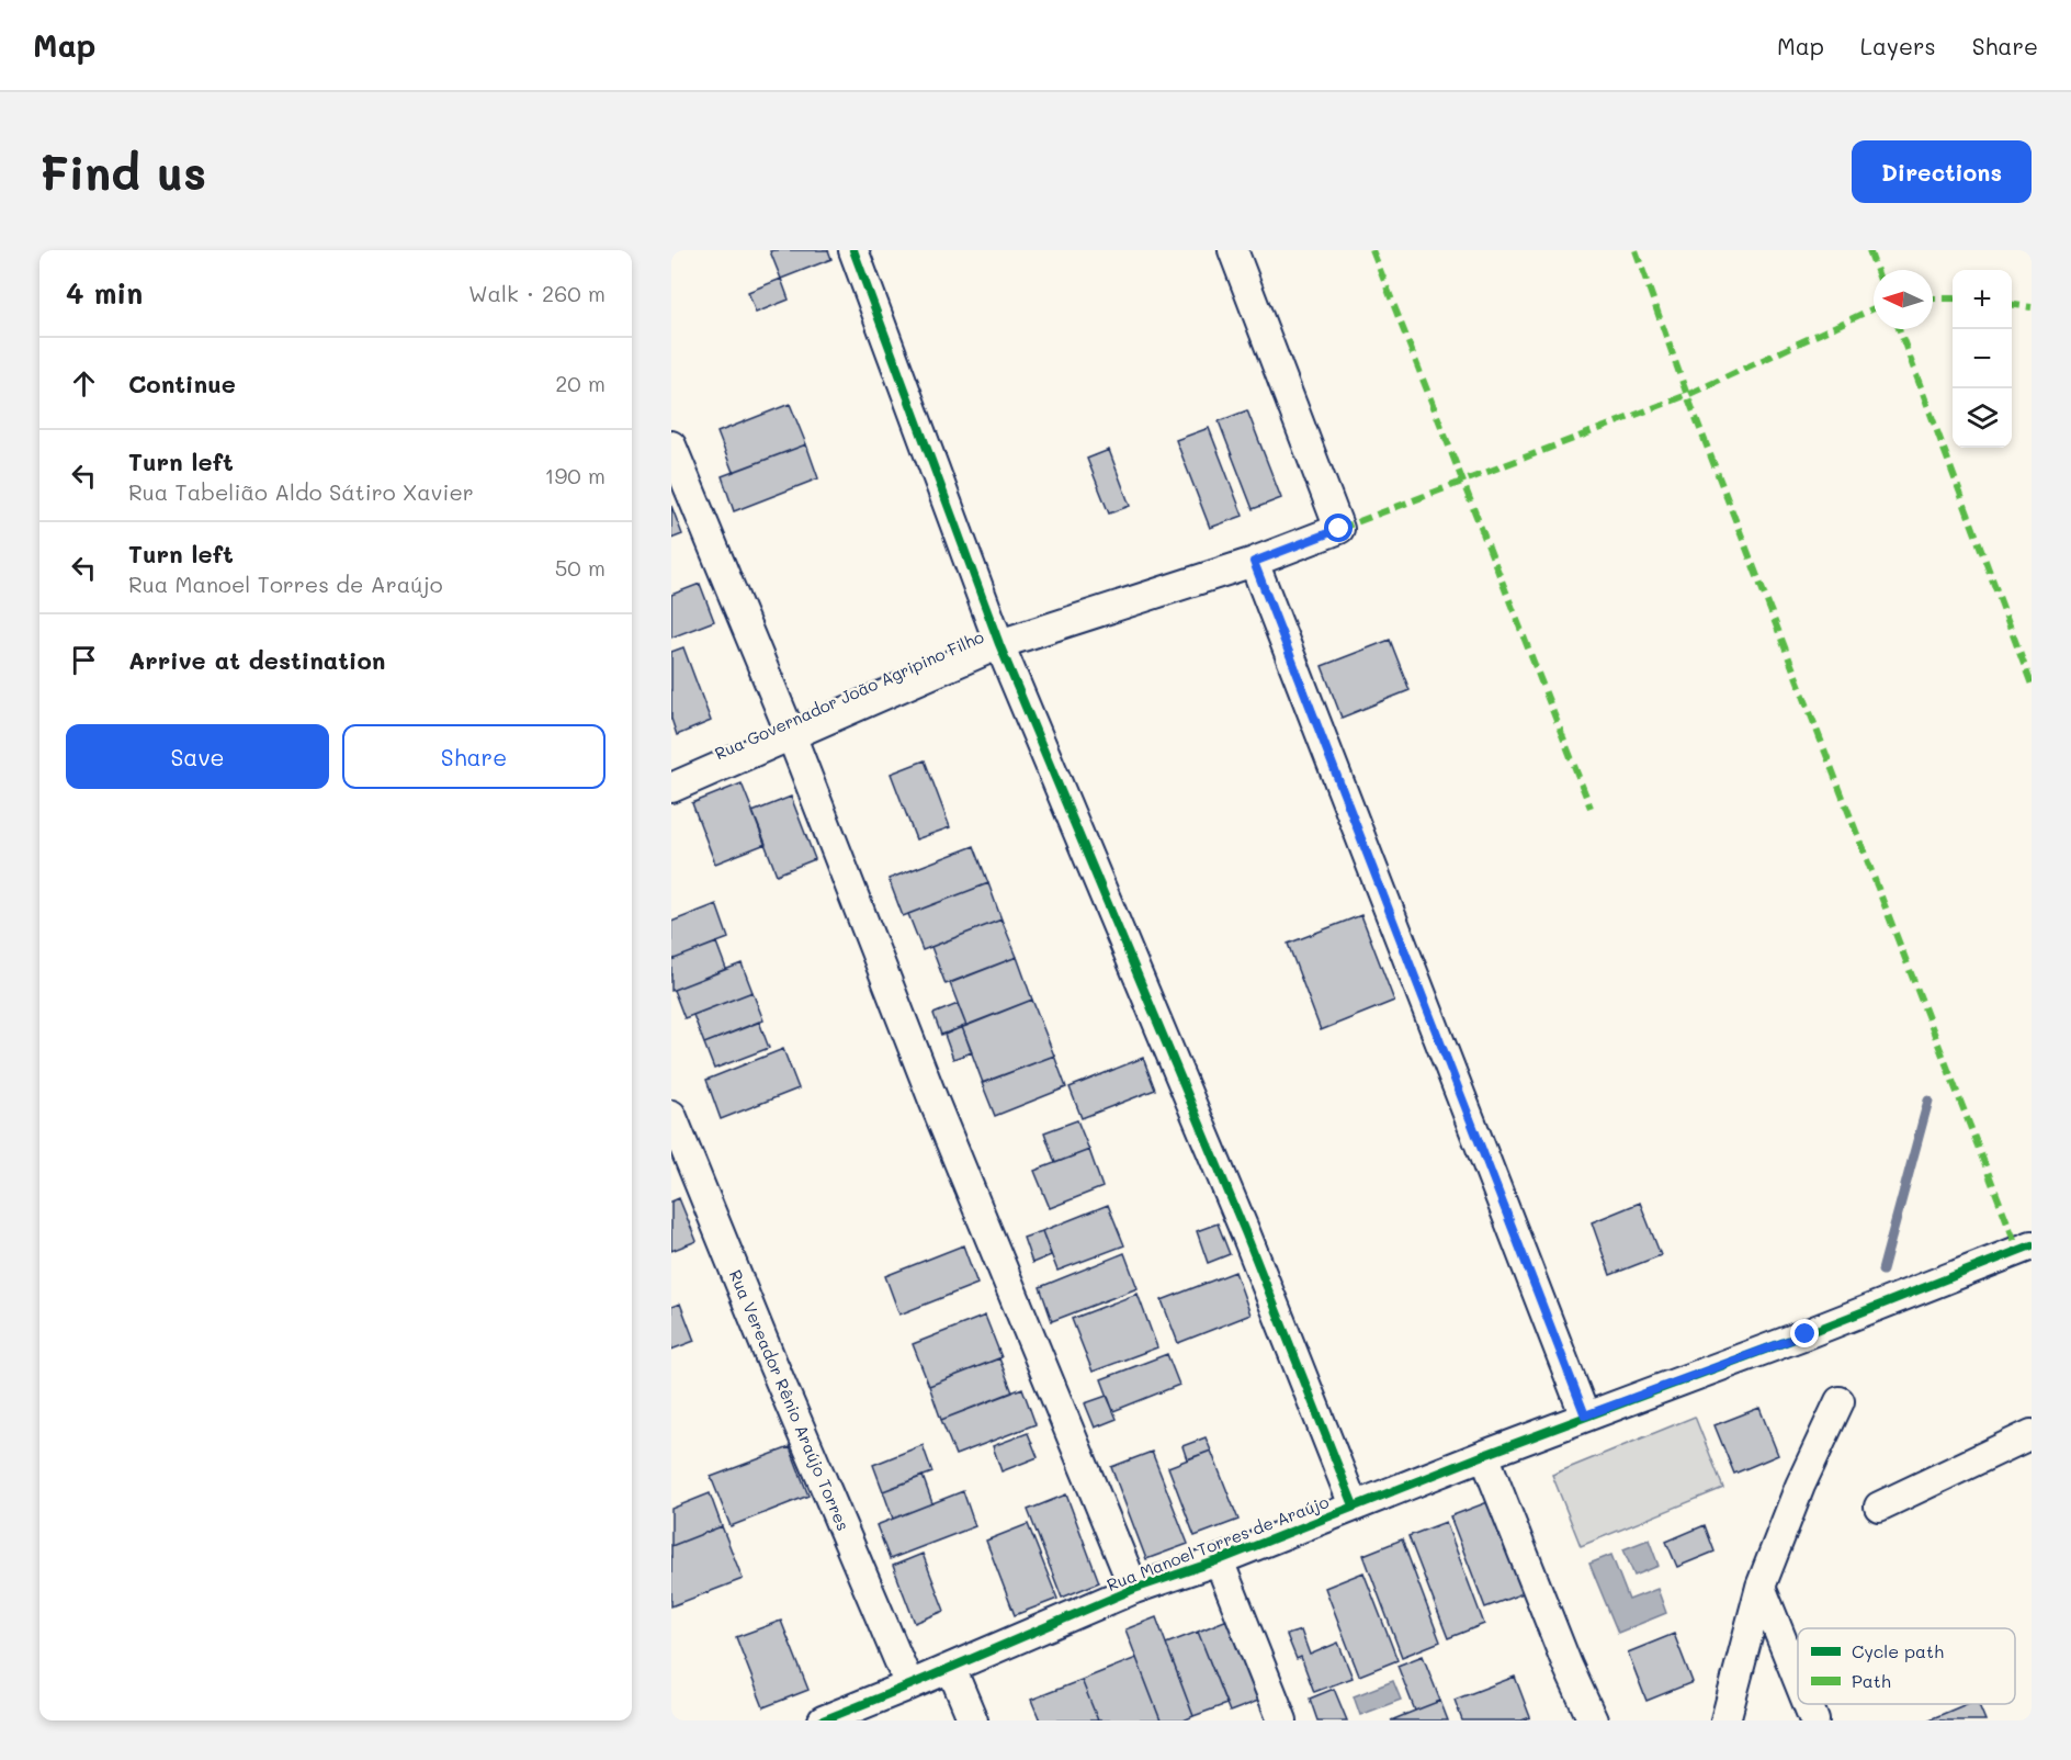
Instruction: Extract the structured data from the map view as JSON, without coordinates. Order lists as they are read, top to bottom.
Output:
{
  "streets": {
    "street": ["Rua Governador João Agripino Filho", "Rua Vereador Rênio Araújo Torres", "Rua Manoel Torres de Araújo"]
  },
  "crossings": [
    ["Rua Vereador Rênio Araújo Torres", "Rua Manoel Torres de Araújo"]
  ],
  "legend": ["Cycle path", "Path"],
  "north": "left",
  "page": {
    "header": "Map",
    "nav": ["Map", "Layers", "Share"],
    "buttons": [
      "Directions",
      ["Save", "Share"]
    ],
    "title": "Find us",
    "heading": ["4 min", "Walk · 260 m"],
    "map_buttons": ["+", "−"],
    "list": [
      ["Continue", "20 m"],
      ["Turn left", "Rua Tabelião Aldo Sátiro Xavier", "190 m"],
      ["Turn left", "Rua Manoel Torres de Araújo", "50 m"],
      "Arrive at destination"
    ]
  }
}
